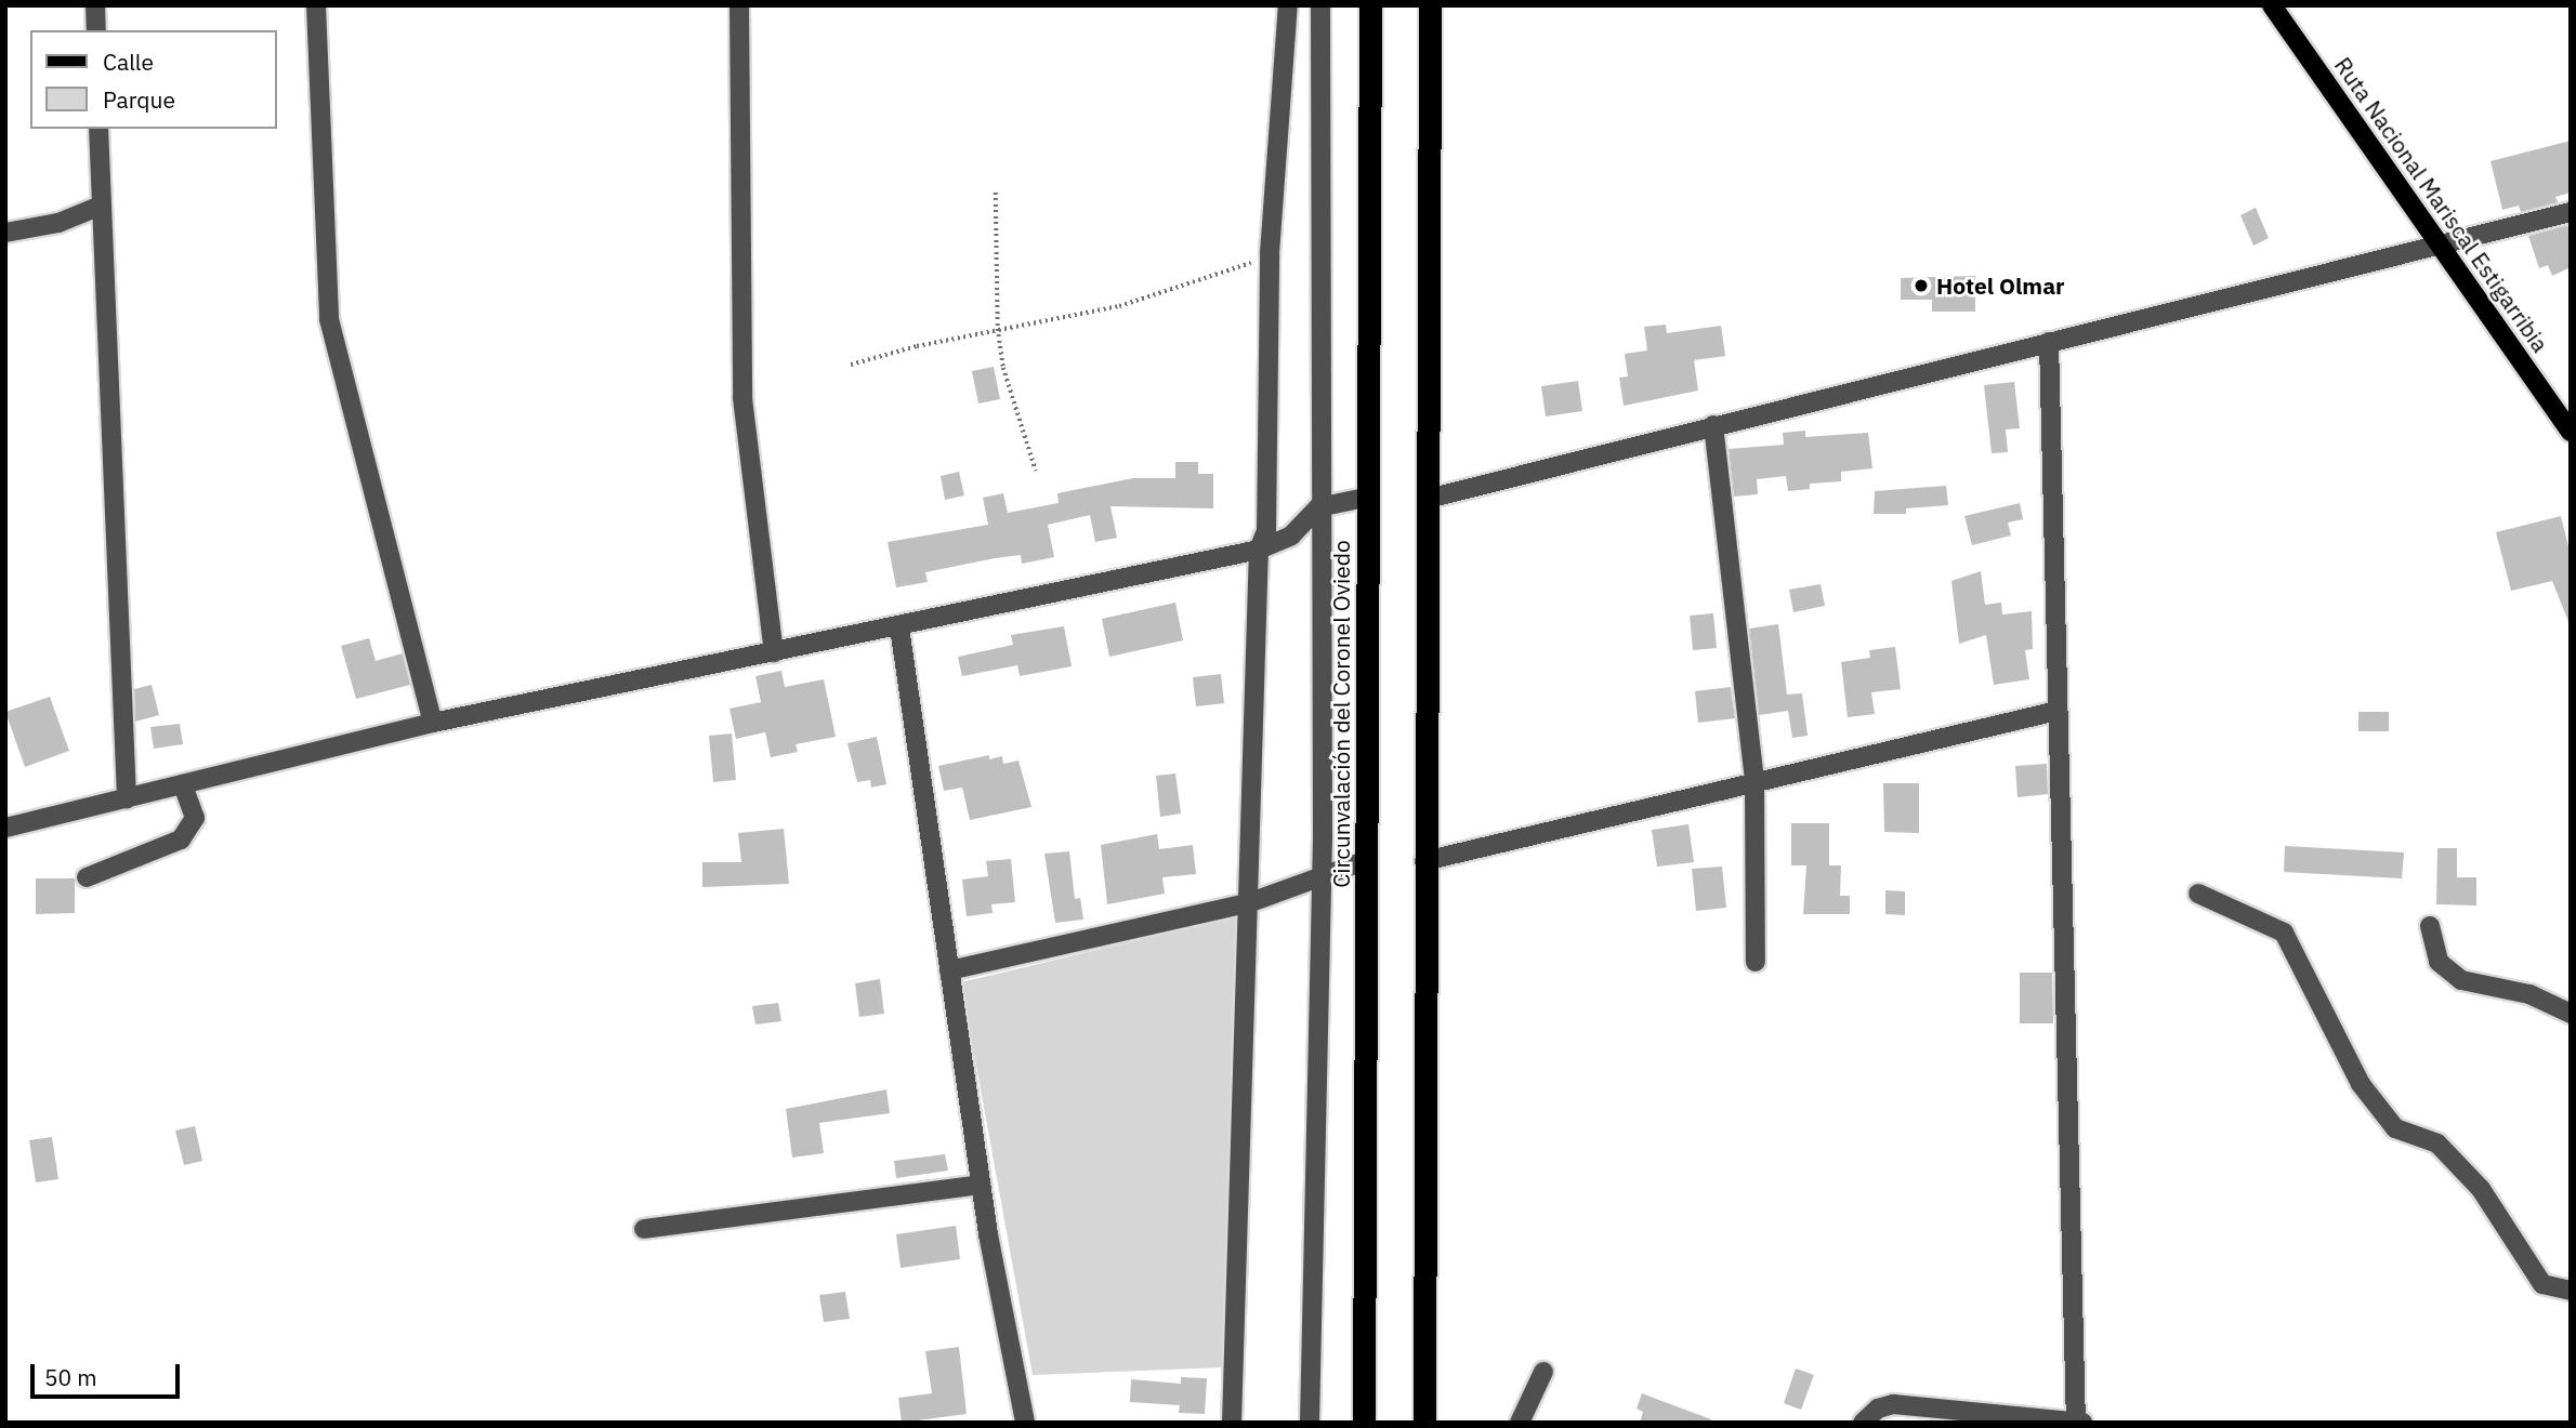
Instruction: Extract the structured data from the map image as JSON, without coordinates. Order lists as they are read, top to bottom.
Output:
{
  "streets": {
    "highway": ["Circunvalación del Coronel Oviedo"],
    "main road": ["Ruta Nacional Mariscal Estigarribia"]
  },
  "places": ["Hotel Olmar"],
  "legend": ["Calle", "Parque"],
  "scale_bar": "50 m"
}
